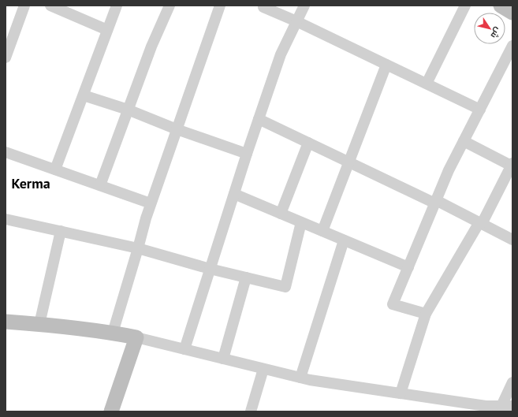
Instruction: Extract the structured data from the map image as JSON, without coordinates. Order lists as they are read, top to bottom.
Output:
{
  "districts": ["Kerma"],
  "north": "bottom right"
}
